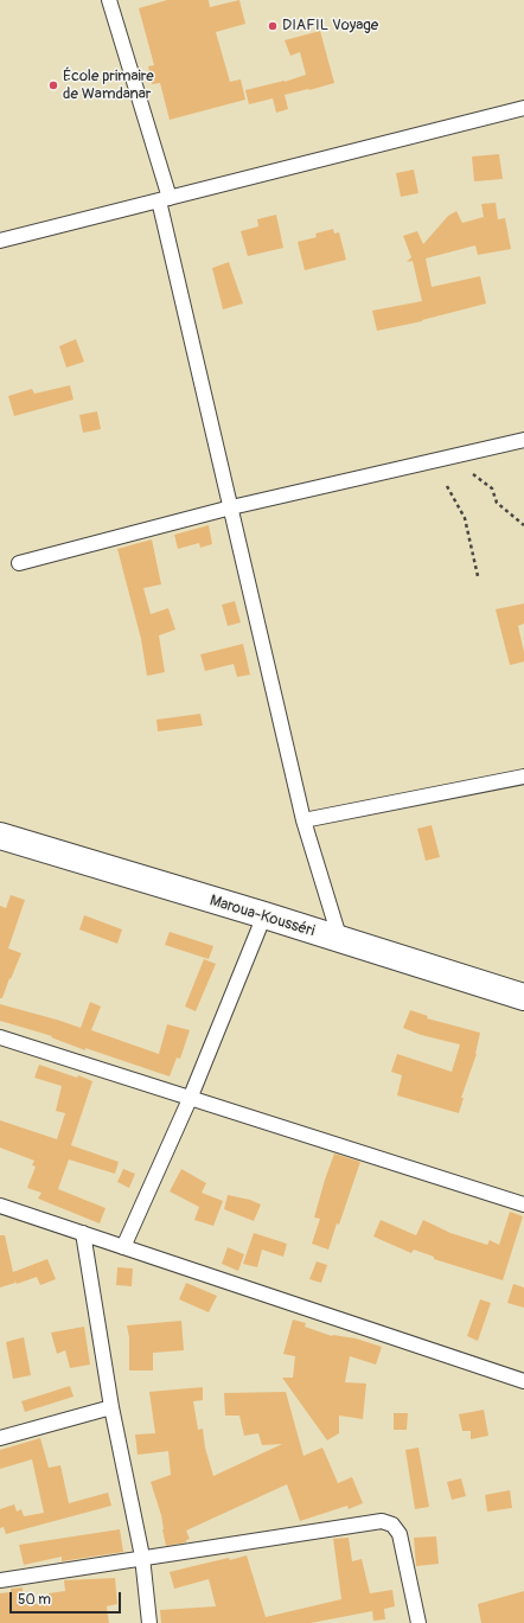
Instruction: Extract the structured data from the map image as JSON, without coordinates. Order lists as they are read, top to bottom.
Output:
{
  "streets": {
    "highway": ["Maroua-Kousséri"]
  },
  "places": ["DIAFIL Voyage", "École primaire de Wamdanar"],
  "scale_bar": "50 m"
}
